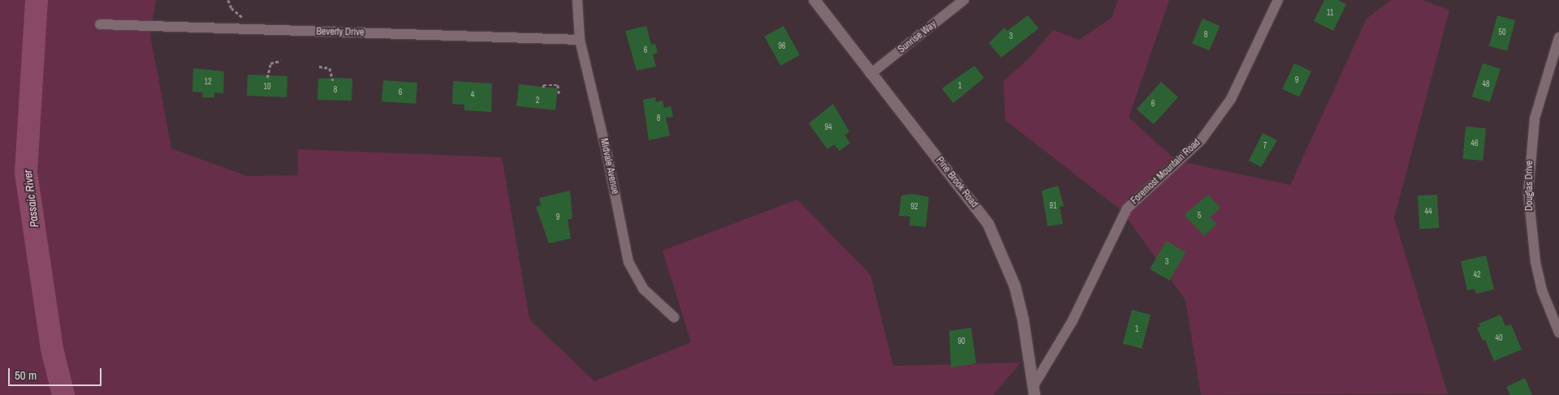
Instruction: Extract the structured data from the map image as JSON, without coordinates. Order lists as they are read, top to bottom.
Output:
{
  "streets": {
    "street": [
      "Beverly Drive",
      "Sunrise Way",
      "Midvale Avenue",
      "Foremost Mountain Road",
      "Pine Brook Road",
      "Douglas Drive"
    ]
  },
  "crossings": [
    ["Beverly Drive", "Midvale Avenue"],
    ["Sunrise Way", "Pine Brook Road"],
    ["Foremost Mountain Road", "Pine Brook Road"]
  ],
  "water": ["Passaic River"],
  "house_numbers": [
    "11",
    "50",
    "8",
    "3",
    "96",
    "6",
    "9",
    "12",
    "48",
    "1",
    "10",
    "8",
    "6",
    "4",
    "2",
    "6",
    "8",
    "94",
    "46",
    "7",
    "91",
    "92",
    "44",
    "5",
    "9",
    "3",
    "42",
    "1",
    "40",
    "90"
  ],
  "scale_bar": "50 m"
}
